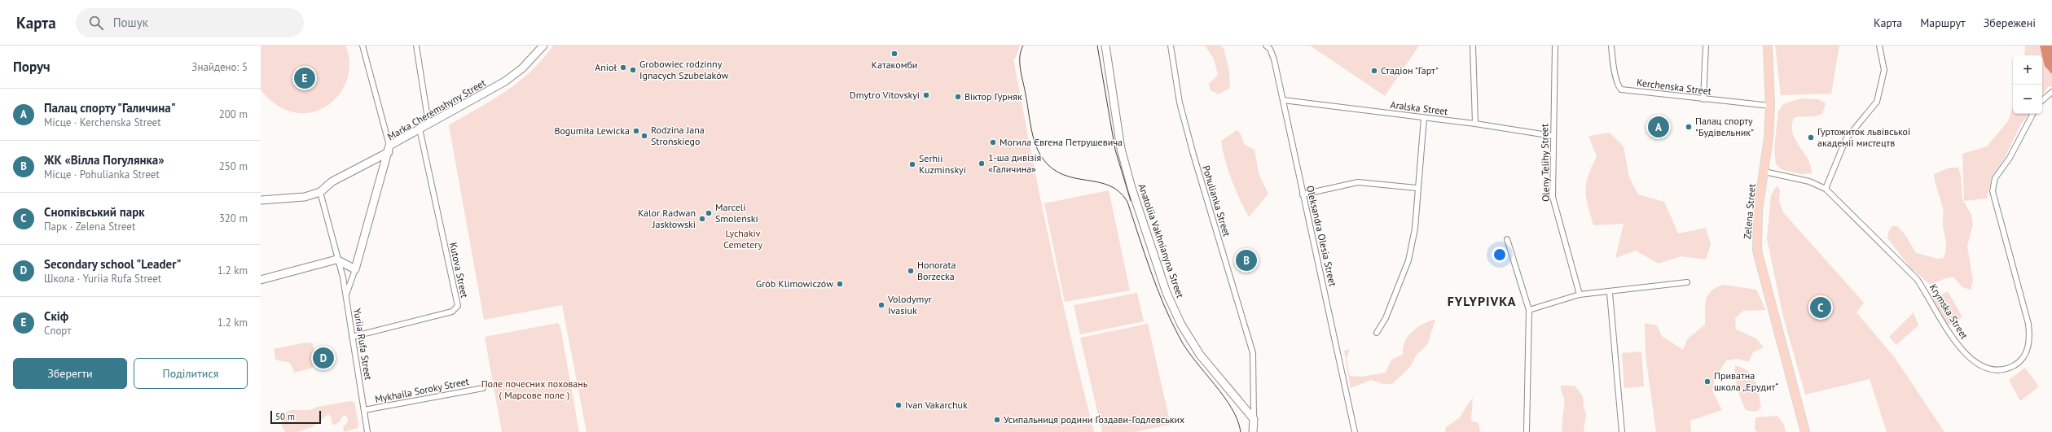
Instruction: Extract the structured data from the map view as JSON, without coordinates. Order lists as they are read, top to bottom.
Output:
{
  "streets": {
    "main road": ["Zelena Street"],
    "street": [
      "Kerchenska Street",
      "Aralska Street",
      "Marka Cheremshyny Street",
      "Oleny Telihy Street",
      "Pohulianka Street",
      "Oleksandra Olesia Street",
      "Anatoliia Vakhnianyna Street",
      "Kutova Street",
      "Krymska Street",
      "Yuriia Rufa Street",
      "Mykhaila Soroky Street"
    ]
  },
  "crossings": [
    ["Kerchenska Street", "Zelena Street"],
    ["Aralska Street", "Oleny Telihy Street"],
    ["Aralska Street", "Oleksandra Olesia Street"],
    ["Marka Cheremshyny Street", "Kutova Street"],
    ["Marka Cheremshyny Street", "Yuriia Rufa Street"],
    ["Pohulianka Street", "Anatoliia Vakhnianyna Street"],
    ["Zelena Street", "Krymska Street"],
    ["Kutova Street", "Yuriia Rufa Street"],
    ["Yuriia Rufa Street", "Mykhaila Soroky Street"]
  ],
  "districts": ["FYLYPIVKA"],
  "parks": ["Lychakiv Cemetery", "Поле почесних поховань ( Марсове поле )"],
  "places": [
    "Катакомби",
    "Anioł",
    "Grobowiec rodzinny Ignacych Szubelaków",
    "Стадіон \"Гарт\"",
    "Dmytro Vitovskyi",
    "Віктор Гурняк",
    "Палац спорту \"Будівельник\"",
    "Bogumiła Lewicka",
    "Rodzina Jana Strońskiego",
    "Гуртожиток львівської академії мистецтв",
    "Могила Євгена Петрушевича",
    "1-ша дивізія «Галичина»",
    "Serhii Kuzminskyi",
    "Marceli Smoleński",
    "Kalor Radwan Jaskłowski",
    "Honorata Borzecka",
    "Grób Klimowiczów",
    "Volodymyr Ivasiuk",
    "Приватна школа „Ерудит“",
    "Ivan Vakarchuk",
    "Усипальниця родини Ґоздави-Годлевських"
  ],
  "scale_bar": "50 m",
  "page": {
    "header": "Карта",
    "search": "Пошук",
    "nav": ["Карта", "Маршрут", "Збережені"],
    "heading": ["Поруч", "Знайдено: 5"],
    "map_buttons": ["+", "−"],
    "pins": [
      "E",
      "A",
      "B",
      "C",
      "D"
    ],
    "list": [
      {
        "mark": "A",
        "name": "Палац спорту \"Галичина\"",
        "note": "Місце · Kerchenska Street",
        "value": "200 m"
      },
      {
        "mark": "B",
        "name": "ЖК «Вілла Погулянка»",
        "note": "Місце · Pohulianka Street",
        "value": "250 m"
      },
      {
        "mark": "C",
        "name": "Снопківський парк",
        "note": "Парк · Zelena Street",
        "value": "320 m"
      },
      {
        "mark": "D",
        "name": "Secondary school \"Leader\"",
        "note": "Школа · Yuriia Rufa Street",
        "value": "1.2 km"
      },
      {
        "mark": "E",
        "name": "Скіф",
        "note": "Спорт",
        "value": "1.2 km"
      }
    ],
    "buttons": ["Зберегти", "Поділитися"],
    "scale": "50 m"
  }
}
